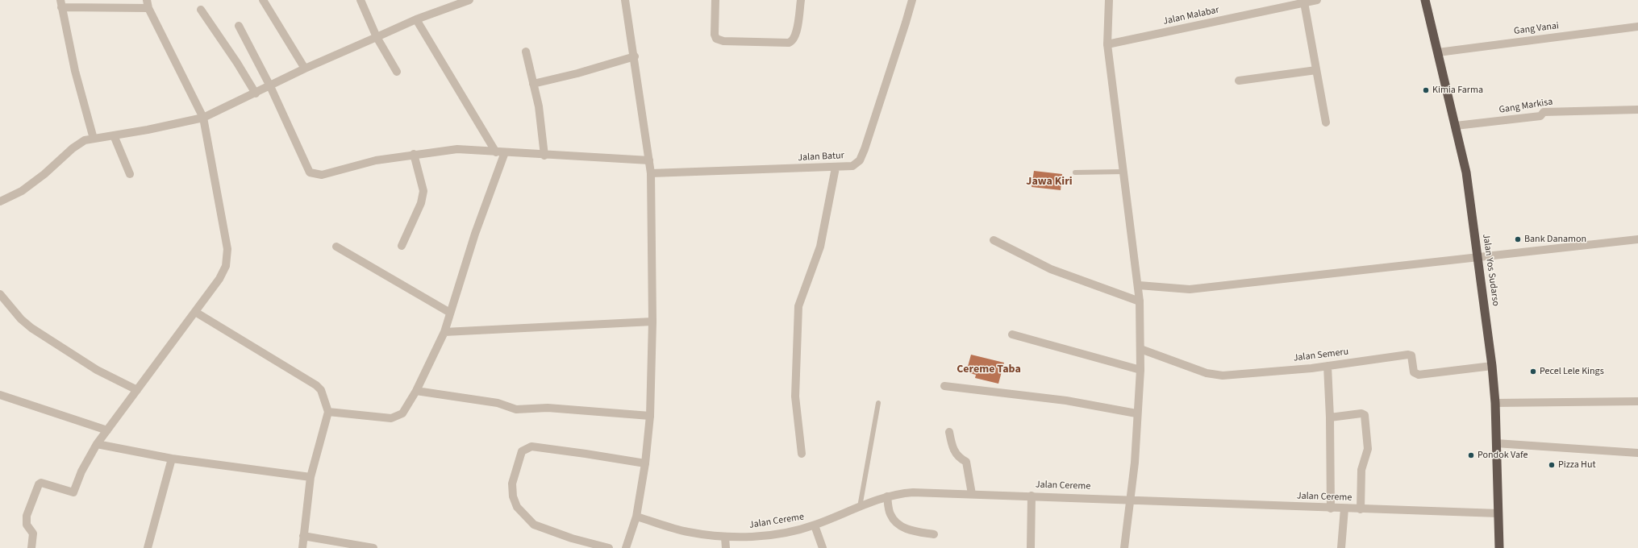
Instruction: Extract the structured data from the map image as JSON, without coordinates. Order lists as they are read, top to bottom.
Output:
{
  "streets": {
    "highway": ["Jalan Yos Sudarso"],
    "street": [
      "Jalan Malabar",
      "Gang Vanai",
      "Gang Markisa",
      "Jalan Batur",
      "Jalan Semeru",
      "Jalan Cereme"
    ]
  },
  "crossings": [
    ["Gang Vanai", "Jalan Yos Sudarso"],
    ["Gang Markisa", "Jalan Yos Sudarso"],
    ["Jalan Yos Sudarso", "Jalan Semeru"],
    ["Jalan Yos Sudarso", "Jalan Cereme"]
  ],
  "districts": ["Jawa Kiri", "Cereme Taba"],
  "places": [
    "Kimia Farma",
    "Bank Danamon",
    "Pecel Lele Kings",
    "Pondok Vafe",
    "Pizza Hut"
  ]
}
